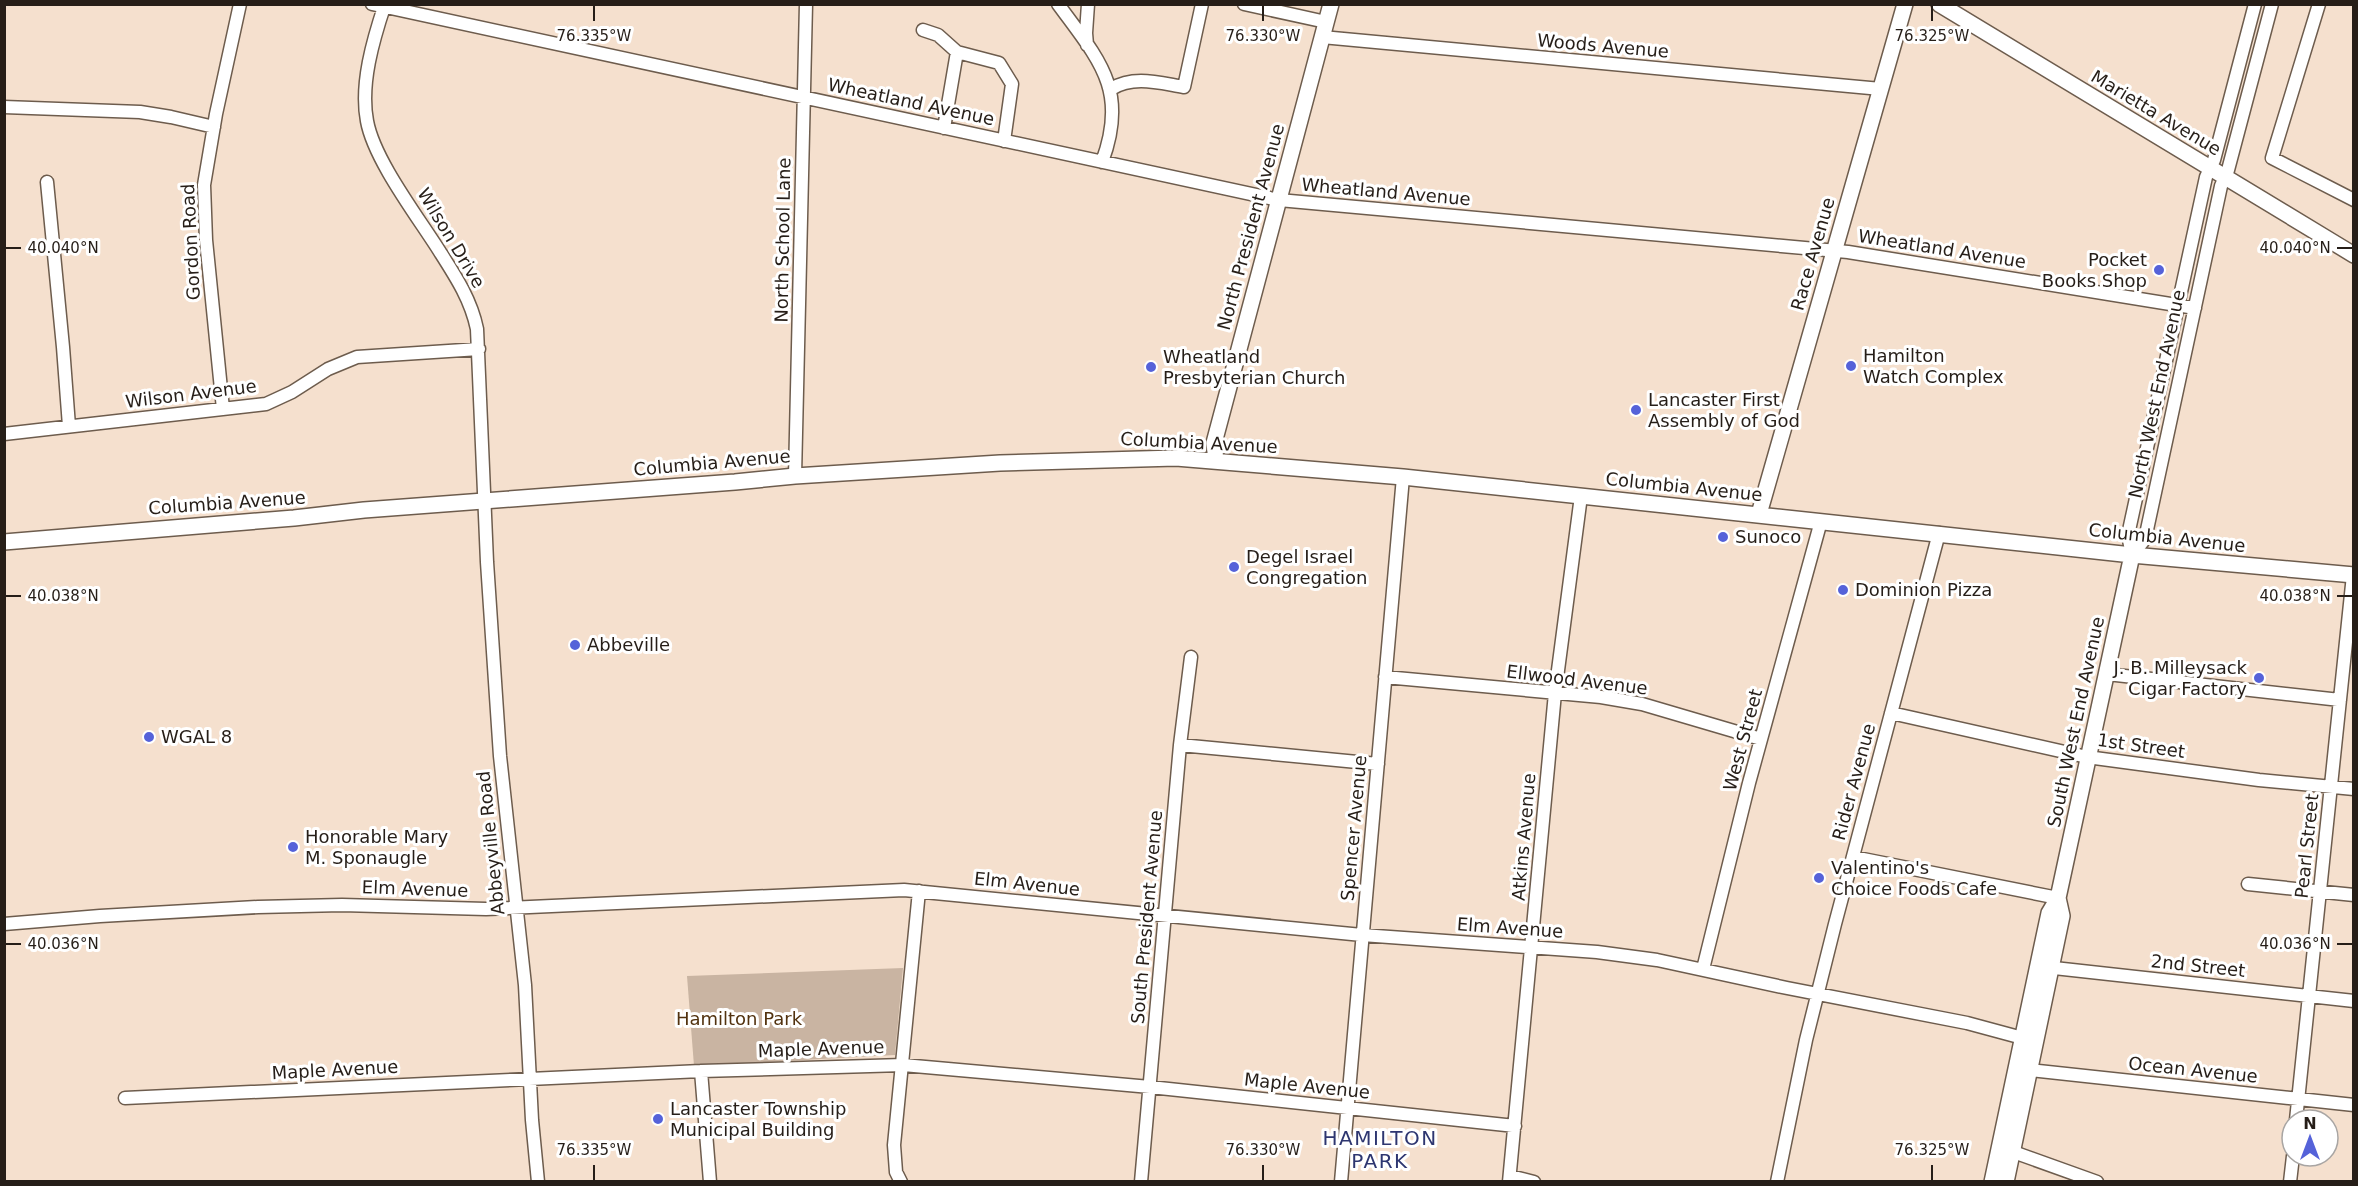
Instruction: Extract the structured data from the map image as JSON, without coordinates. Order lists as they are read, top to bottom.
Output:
{
  "streets": {
    "main road": [
      "Marietta Avenue",
      "North President Avenue",
      "Race Avenue",
      "Columbia Avenue",
      "South West End Avenue"
    ],
    "street": [
      "Woods Avenue",
      "Wheatland Avenue",
      "Wilson Drive",
      "North School Lane",
      "Gordon Road",
      "Wilson Avenue",
      "North West End Avenue",
      "Ellwood Avenue",
      "West Street",
      "1st Street",
      "Rider Avenue",
      "Spencer Avenue",
      "Atkins Avenue",
      "Abbeyville Road",
      "Pearl Street",
      "Elm Avenue",
      "South President Avenue",
      "2nd Street",
      "Maple Avenue",
      "Ocean Avenue"
    ]
  },
  "crossings": [
    ["Woods Avenue", "North President Avenue"],
    ["Woods Avenue", "Race Avenue"],
    ["Wheatland Avenue", "North President Avenue"],
    ["Wheatland Avenue", "Wilson Drive"],
    ["Wheatland Avenue", "North School Lane"],
    ["Wheatland Avenue", "Race Avenue"],
    ["Wheatland Avenue", "North West End Avenue"],
    ["Marietta Avenue", "North West End Avenue"],
    ["North President Avenue", "Columbia Avenue"],
    ["Wilson Drive", "Wilson Avenue"],
    ["Wilson Drive", "Columbia Avenue"],
    ["Wilson Drive", "Abbeyville Road"],
    ["North School Lane", "Columbia Avenue"],
    ["Gordon Road", "Wilson Avenue"],
    ["Race Avenue", "Columbia Avenue"],
    ["North West End Avenue", "Columbia Avenue"],
    ["North West End Avenue", "South West End Avenue"],
    ["Columbia Avenue", "South West End Avenue"],
    ["Columbia Avenue", "West Street"],
    ["Columbia Avenue", "Rider Avenue"],
    ["Columbia Avenue", "Spencer Avenue"],
    ["Columbia Avenue", "Atkins Avenue"],
    ["Columbia Avenue", "Abbeyville Road"],
    ["Columbia Avenue", "Pearl Street"],
    ["Ellwood Avenue", "West Street"],
    ["Ellwood Avenue", "Spencer Avenue"],
    ["Ellwood Avenue", "Atkins Avenue"],
    ["South West End Avenue", "1st Street"],
    ["South West End Avenue", "Elm Avenue"],
    ["South West End Avenue", "2nd Street"],
    ["South West End Avenue", "Ocean Avenue"],
    ["West Street", "Elm Avenue"],
    ["1st Street", "Rider Avenue"],
    ["1st Street", "Pearl Street"],
    ["Rider Avenue", "Elm Avenue"],
    ["Spencer Avenue", "Elm Avenue"],
    ["Spencer Avenue", "Maple Avenue"],
    ["Atkins Avenue", "Elm Avenue"],
    ["Atkins Avenue", "Maple Avenue"],
    ["Abbeyville Road", "Elm Avenue"],
    ["Abbeyville Road", "Maple Avenue"],
    ["Pearl Street", "2nd Street"],
    ["Pearl Street", "Ocean Avenue"],
    ["Elm Avenue", "South President Avenue"],
    ["South President Avenue", "Maple Avenue"]
  ],
  "districts": ["HAMILTON PARK"],
  "parks": ["Hamilton Park"],
  "places": [
    "Pocket Books Shop",
    "Hamilton Watch Complex",
    "Wheatland Presbyterian Church",
    "Lancaster First Assembly of God",
    "Sunoco",
    "Degel Israel Congregation",
    "Dominion Pizza",
    "Abbeville",
    "J. B. Milleysack Cigar Factory",
    "WGAL 8",
    "Honorable Mary M. Sponaugle",
    "Valentino's Choice Foods Cafe",
    "Lancaster Township Municipal Building"
  ],
  "north": "top",
  "coordinates": [
    "76.335°W",
    "76.330°W",
    "76.325°W",
    "40.040°N",
    "40.038°N",
    "40.036°N"
  ]
}
